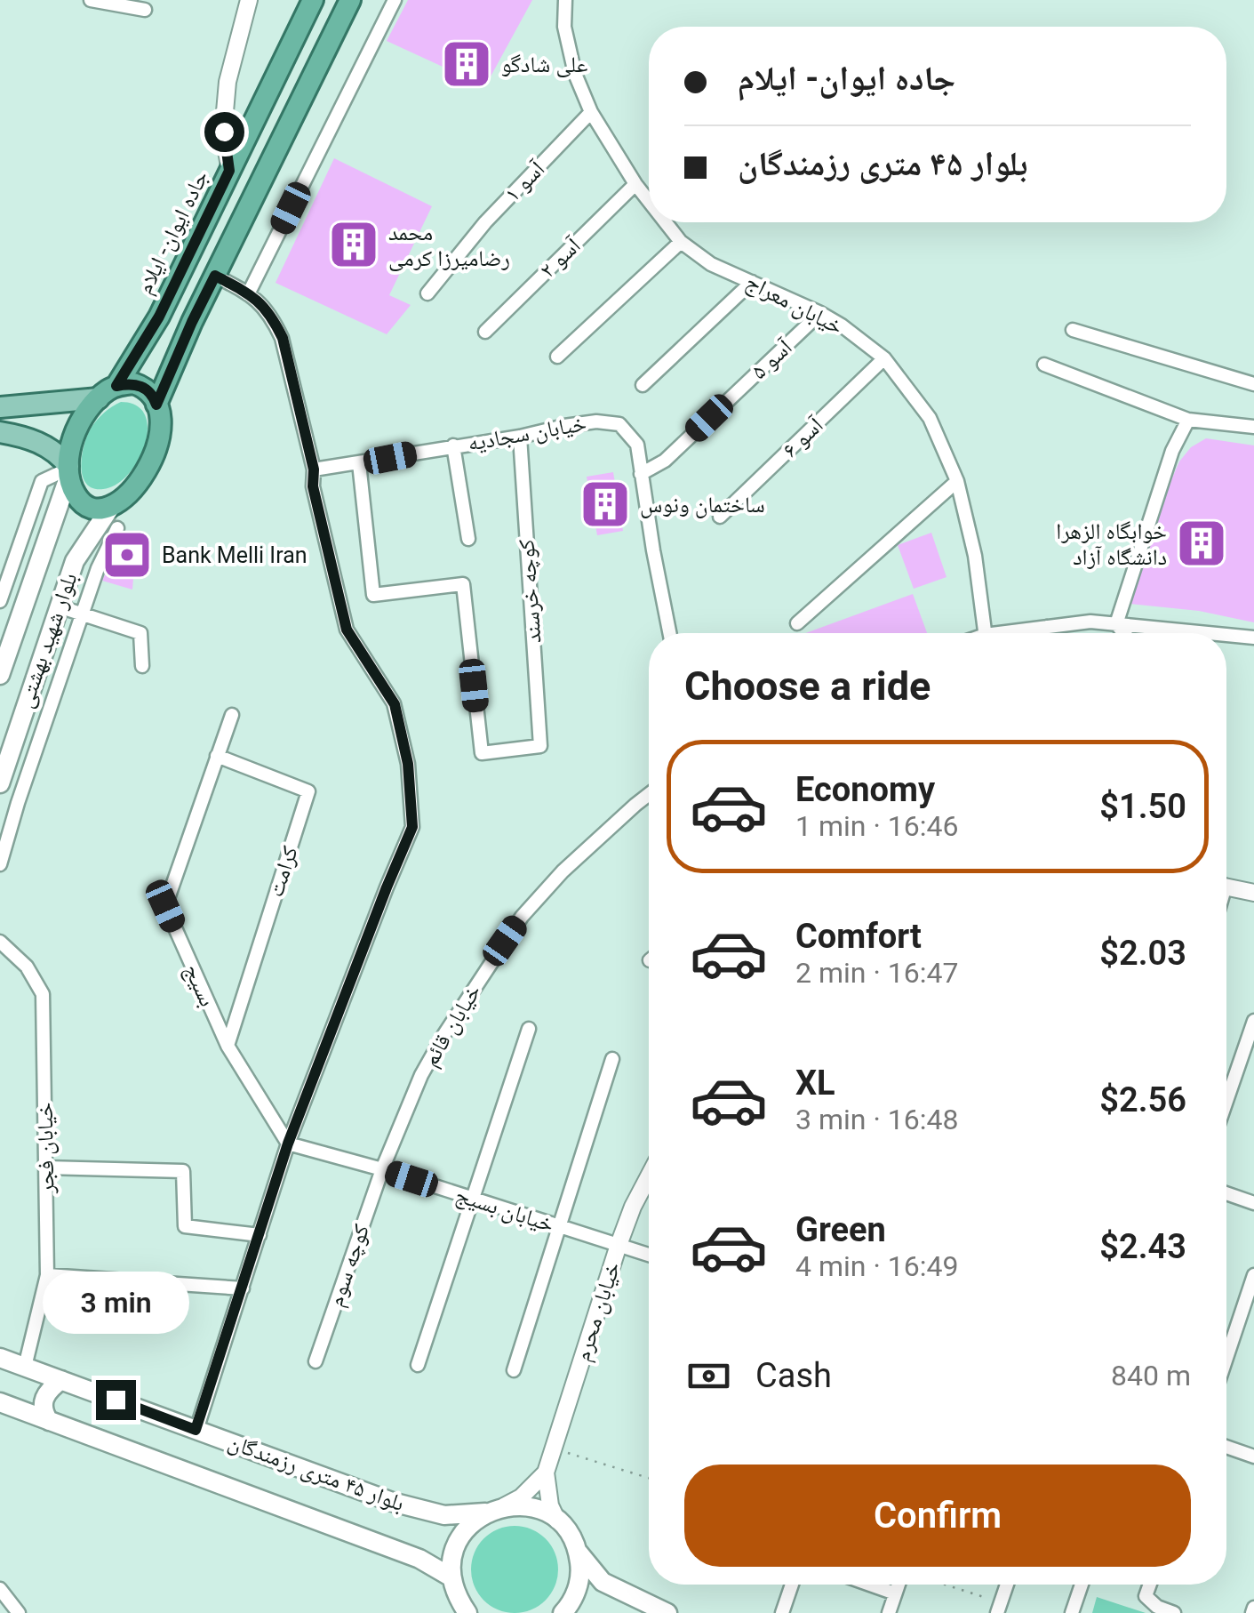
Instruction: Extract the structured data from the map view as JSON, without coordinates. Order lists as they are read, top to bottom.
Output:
{
  "streets": {
    "highway": ["جاده ایوان- ایلام"],
    "main road": ["بلوار شهید بهشتی", "بلوار ۴۵ متری رزمندگان"],
    "street": [
      "آسو ۱",
      "آسو ۲",
      "خیابان معراج",
      "آسو ۵",
      "خیابان سجادیه",
      "آسو ۶",
      "کوچه خرسند",
      "کرامت",
      "بسیج",
      "خیابان قائم",
      "خیابان فجر",
      "خیابان بسیج",
      "کوچه سوم",
      "خیابان محرم"
    ]
  },
  "crossings": [
    ["آسو ۱", "خیابان معراج"],
    ["جاده ایوان- ایلام", "بلوار شهید بهشتی"],
    ["آسو ۲", "خیابان معراج"],
    ["خیابان معراج", "آسو ۵"],
    ["خیابان معراج", "آسو ۶"],
    ["آسو ۵", "خیابان سجادیه"],
    ["خیابان سجادیه", "کوچه خرسند"],
    ["کرامت", "بسیج"],
    ["بسیج", "خیابان بسیج"],
    ["خیابان قائم", "خیابان بسیج"],
    ["خیابان قائم", "کوچه سوم"],
    ["خیابان فجر", "بلوار ۴۵ متری رزمندگان"],
    ["خیابان بسیج", "کوچه سوم"],
    ["خیابان بسیج", "خیابان محرم"]
  ],
  "places": {
    "building": [
      "علی شادگو",
      "محمد رضامیرزا کرمی",
      "ساختمان ونوس",
      "خوابگاه الزهرا دانشگاه آزاد"
    ],
    "bank": ["Bank Melli Iran"]
  },
  "page": {
    "banner": ["جاده ایوان- ایلام", "بلوار ۴۵ متری رزمندگان"],
    "heading": "Choose a ride",
    "list": [
      {
        "name": "Economy",
        "note": "1 min · 16:46",
        "value": "$1.50"
      },
      {
        "name": "Comfort",
        "note": "2 min · 16:47",
        "value": "$2.03"
      },
      {
        "name": "XL",
        "note": "3 min · 16:48",
        "value": "$2.56"
      },
      {
        "name": "Green",
        "note": "4 min · 16:49",
        "value": "$2.43"
      }
    ],
    "bubble": "3 min",
    "pay": ["Cash", "840 m"],
    "buttons": "Confirm"
  }
}
